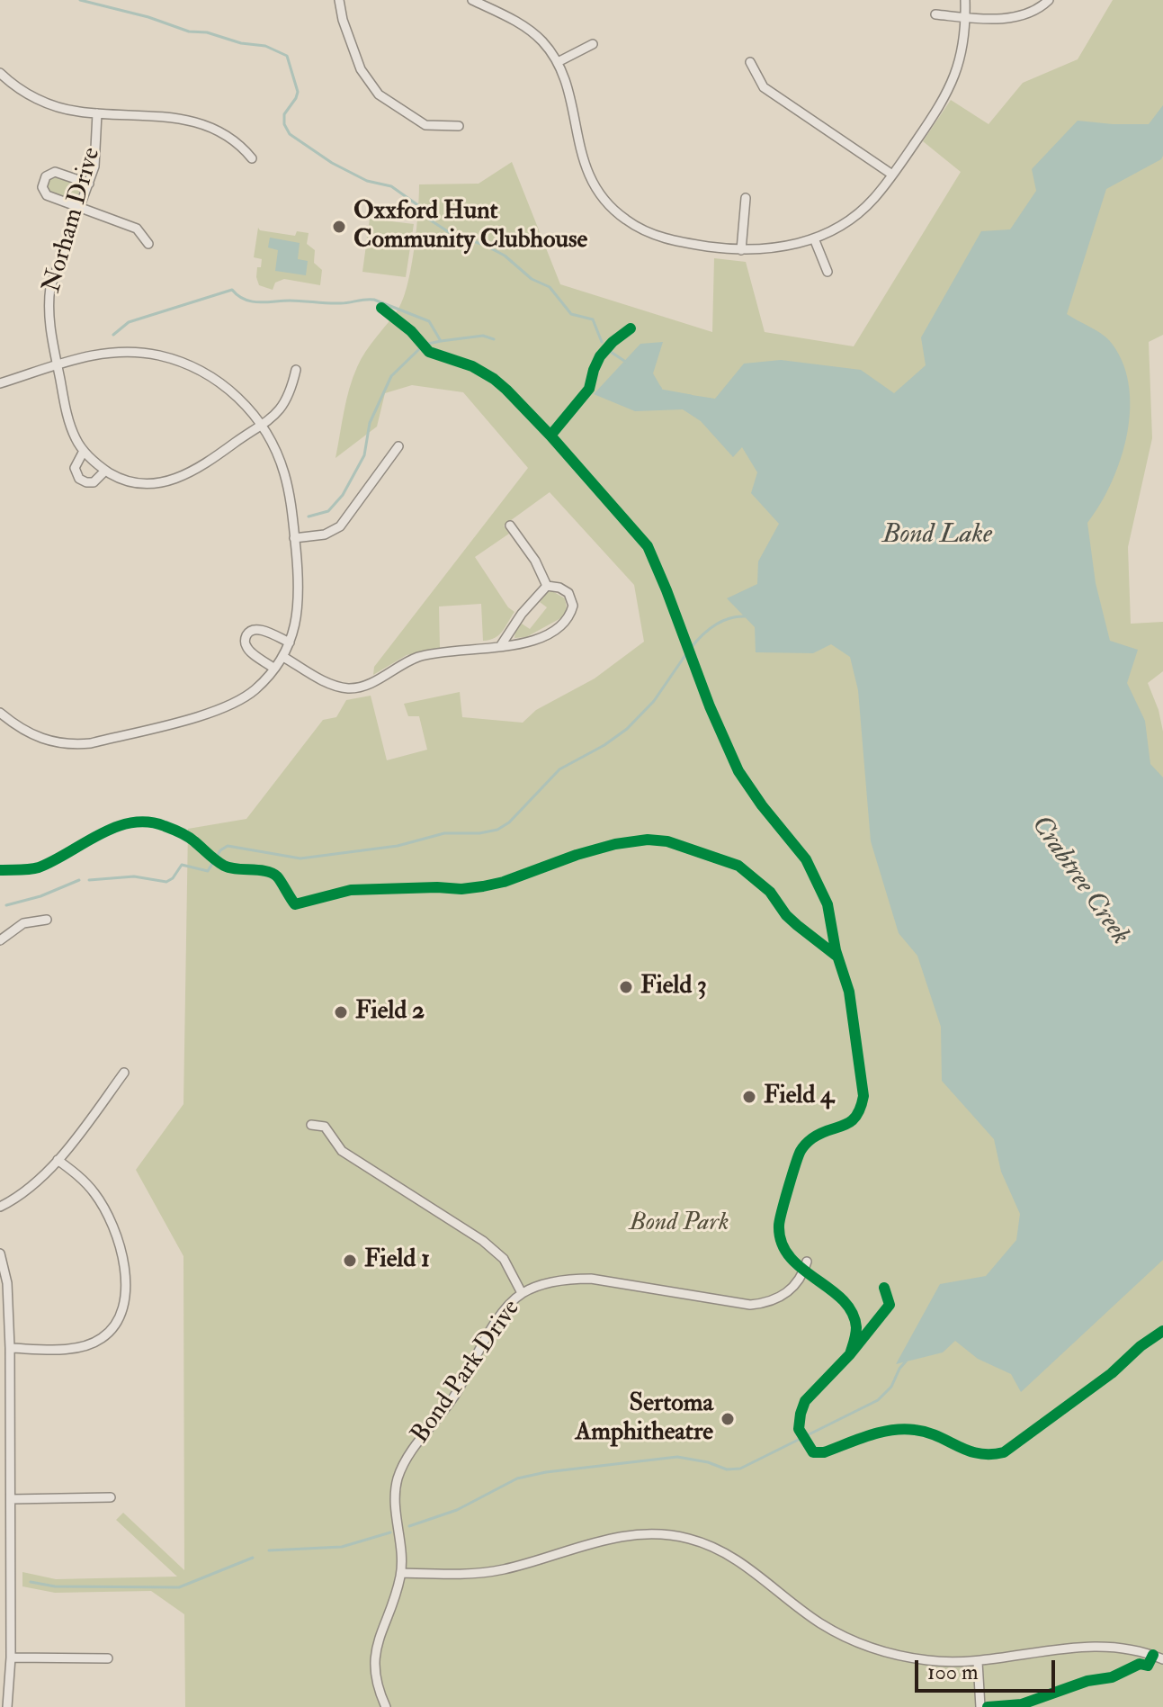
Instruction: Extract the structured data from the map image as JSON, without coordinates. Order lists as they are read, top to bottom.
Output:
{
  "streets": {
    "street": ["Norham Drive", "Bond Park Drive"]
  },
  "water": ["Bond Lake", "Crabtree Creek"],
  "parks": ["Bond Park"],
  "places": [
    "Oxxford Hunt Community Clubhouse",
    "Field 3",
    "Field 2",
    "Field 4",
    "Field 1",
    "Sertoma Amphitheatre"
  ],
  "scale_bar": "100 m"
}
